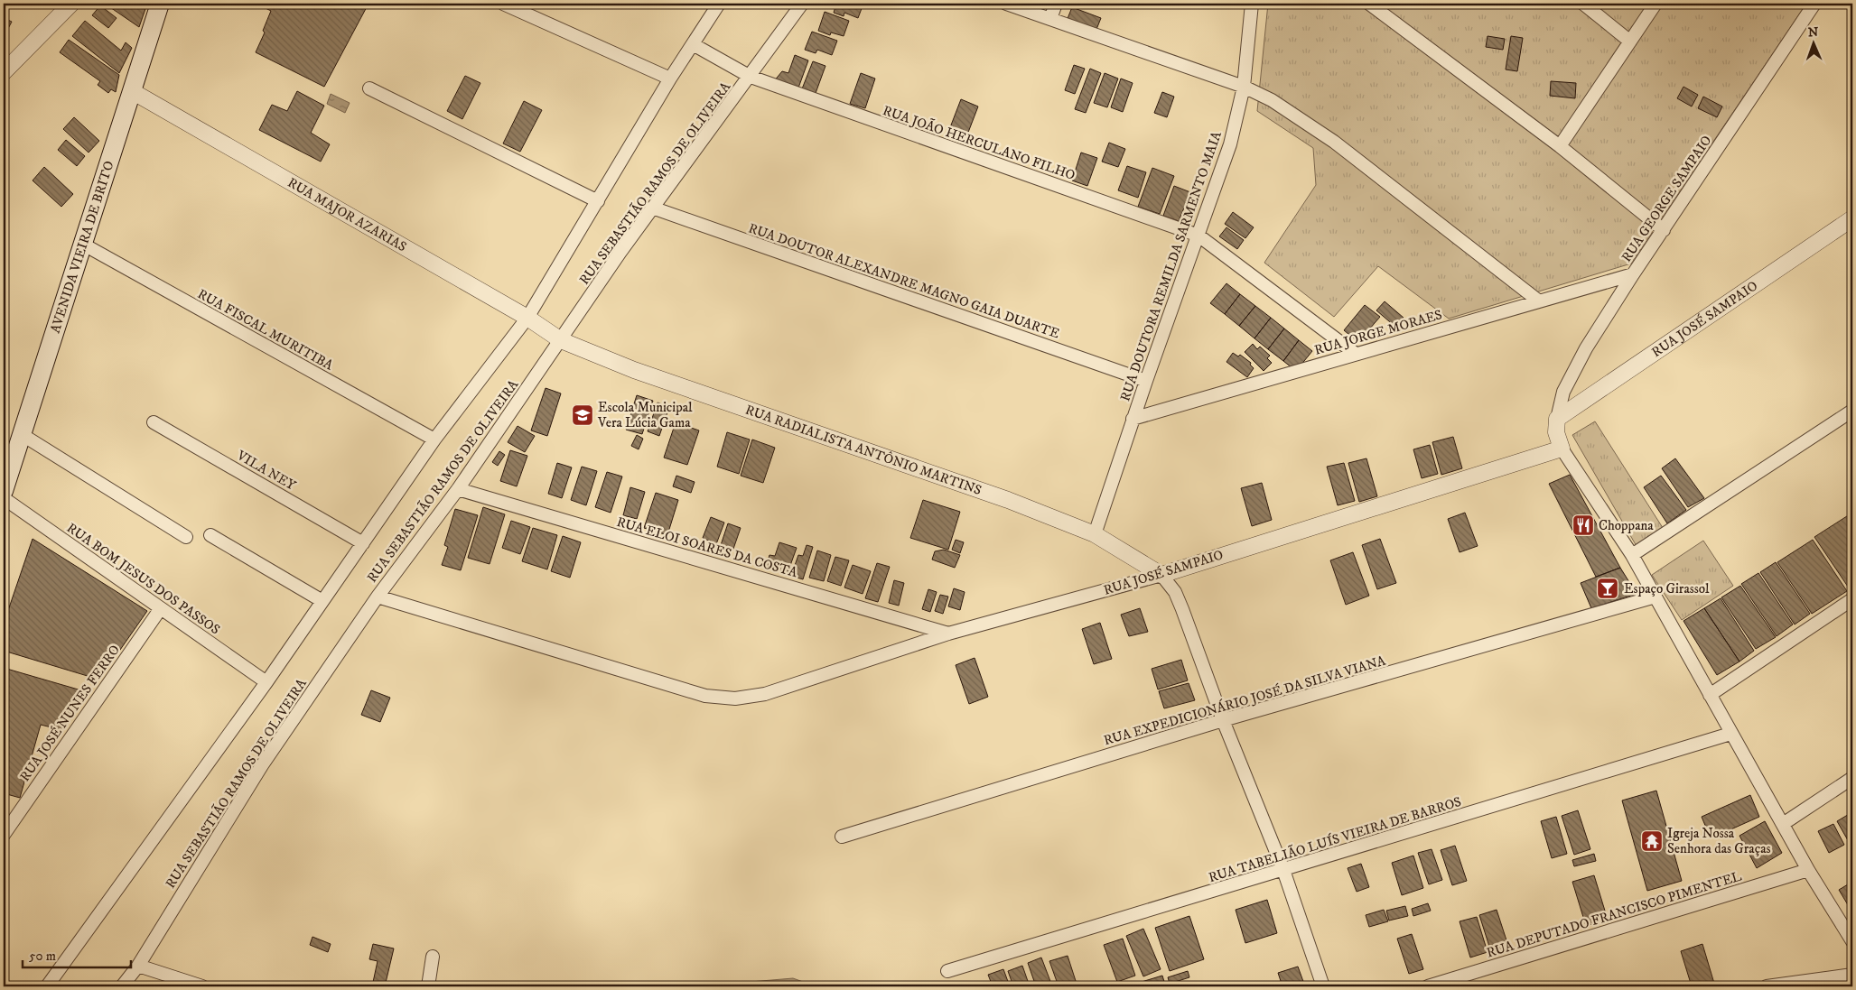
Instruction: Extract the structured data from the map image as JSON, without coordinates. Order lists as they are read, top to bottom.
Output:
{
  "streets": {
    "main road": ["AVENIDA VIEIRA DE BRITO"],
    "street": [
      "RUA JOÃO HERCULANO FILHO",
      "RUA SEBASTIÃO RAMOS DE OLIVEIRA",
      "RUA GEORGE SAMPAIO",
      "RUA MAJOR AZARIAS",
      "RUA DOUTORA REMILDA SARMENTO MAIA",
      "RUA DOUTOR ALEXANDRE MAGNO GAIA DUARTE",
      "RUA JOSÉ SAMPAIO",
      "RUA FISCAL MURITIBA",
      "RUA JORGE MORAES",
      "RUA RADIALISTA ANTÔNIO MARTINS",
      "VILA NEY",
      "RUA ELOI SOARES DA COSTA",
      "RUA BOM JESUS DOS PASSOS",
      "RUA EXPEDICIONÁRIO JOSÉ DA SILVA VIANA",
      "RUA JOSÉ NUNES FERRO",
      "RUA TABELIÃO LUÍS VIEIRA DE BARROS",
      "RUA DEPUTADO FRANCISCO PIMENTEL"
    ]
  },
  "crossings": [
    ["RUA JOÃO HERCULANO FILHO", "RUA SEBASTIÃO RAMOS DE OLIVEIRA"],
    ["RUA JOÃO HERCULANO FILHO", "RUA DOUTORA REMILDA SARMENTO MAIA"],
    ["RUA JOÃO HERCULANO FILHO", "RUA JORGE MORAES"],
    ["RUA SEBASTIÃO RAMOS DE OLIVEIRA", "RUA MAJOR AZARIAS"],
    ["RUA SEBASTIÃO RAMOS DE OLIVEIRA", "RUA DOUTOR ALEXANDRE MAGNO GAIA DUARTE"],
    ["RUA SEBASTIÃO RAMOS DE OLIVEIRA", "RUA JOSÉ SAMPAIO"],
    ["RUA SEBASTIÃO RAMOS DE OLIVEIRA", "RUA FISCAL MURITIBA"],
    ["RUA SEBASTIÃO RAMOS DE OLIVEIRA", "RUA RADIALISTA ANTÔNIO MARTINS"],
    ["RUA SEBASTIÃO RAMOS DE OLIVEIRA", "VILA NEY"],
    ["RUA SEBASTIÃO RAMOS DE OLIVEIRA", "RUA ELOI SOARES DA COSTA"],
    ["RUA SEBASTIÃO RAMOS DE OLIVEIRA", "RUA BOM JESUS DOS PASSOS"],
    ["RUA GEORGE SAMPAIO", "RUA JOSÉ SAMPAIO"],
    ["RUA GEORGE SAMPAIO", "RUA JORGE MORAES"],
    ["RUA MAJOR AZARIAS", "AVENIDA VIEIRA DE BRITO"],
    ["RUA MAJOR AZARIAS", "RUA RADIALISTA ANTÔNIO MARTINS"],
    ["AVENIDA VIEIRA DE BRITO", "RUA FISCAL MURITIBA"],
    ["RUA DOUTORA REMILDA SARMENTO MAIA", "RUA DOUTOR ALEXANDRE MAGNO GAIA DUARTE"],
    ["RUA DOUTORA REMILDA SARMENTO MAIA", "RUA JORGE MORAES"],
    ["RUA DOUTORA REMILDA SARMENTO MAIA", "RUA RADIALISTA ANTÔNIO MARTINS"],
    ["RUA JOSÉ SAMPAIO", "RUA RADIALISTA ANTÔNIO MARTINS"],
    ["RUA JOSÉ SAMPAIO", "RUA ELOI SOARES DA COSTA"],
    ["RUA BOM JESUS DOS PASSOS", "RUA JOSÉ NUNES FERRO"]
  ],
  "places": {
    "school or university": ["Escola Municipal Vera Lúcia Gama"],
    "restaurant": ["Choppana"],
    "bar": ["Espaço Girassol"],
    "temple": ["Igreja Nossa Senhora das Graças"]
  },
  "scale_bar": "50 m",
  "north": "top"
}
